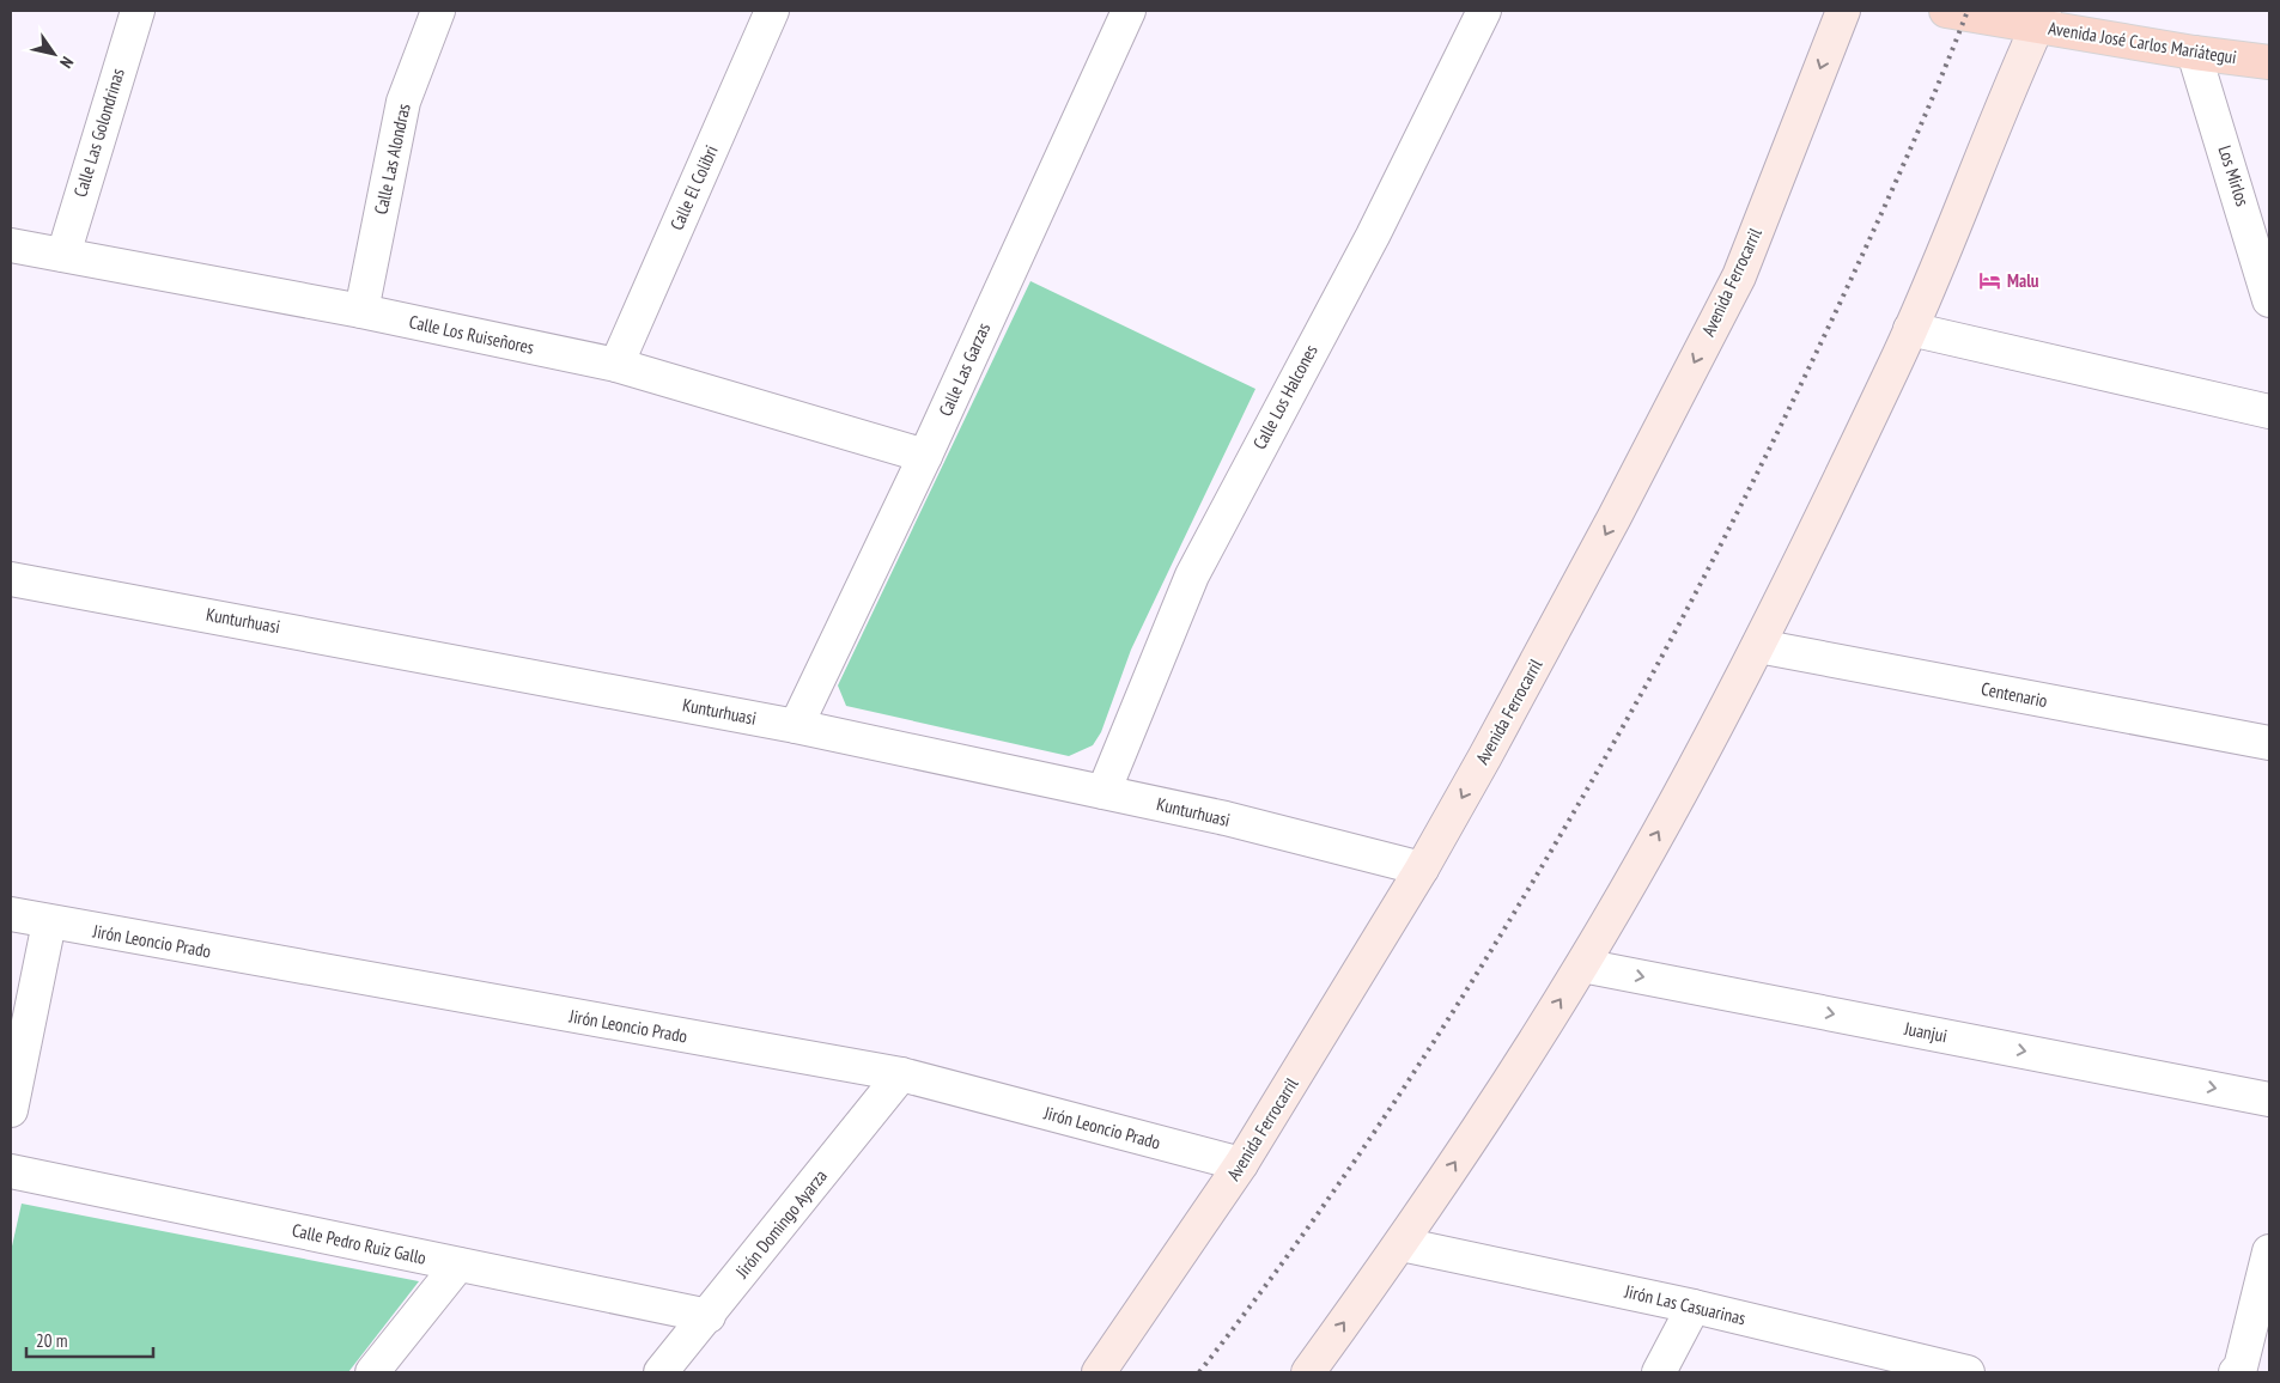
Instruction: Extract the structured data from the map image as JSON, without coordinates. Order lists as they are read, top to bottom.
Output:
{
  "streets": {
    "main road": ["Avenida José Carlos Mariátegui", "Avenida Ferrocarril"],
    "street": [
      "Calle Las Golondrinas",
      "Calle Las Alondras",
      "Los Mirlos",
      "Calle El Colibri",
      "Calle Los Ruiseñores",
      "Calle Las Garzas",
      "Calle Los Halcones",
      "Kunturhuasi",
      "Centenario",
      "Jirón Leoncio Prado",
      "Juanjui",
      "Jirón Domingo Ayarza",
      "Calle Pedro Ruiz Gallo",
      "Jirón Las Casuarinas"
    ]
  },
  "crossings": [
    ["Avenida José Carlos Mariátegui", "Los Mirlos"],
    ["Calle Las Golondrinas", "Calle Los Ruiseñores"],
    ["Calle Las Alondras", "Calle Los Ruiseñores"],
    ["Calle El Colibri", "Calle Los Ruiseñores"],
    ["Avenida Ferrocarril", "Kunturhuasi"],
    ["Avenida Ferrocarril", "Jirón Leoncio Prado"],
    ["Calle Los Ruiseñores", "Calle Las Garzas"],
    ["Calle Las Garzas", "Kunturhuasi"],
    ["Calle Los Halcones", "Kunturhuasi"],
    ["Jirón Leoncio Prado", "Jirón Domingo Ayarza"],
    ["Jirón Domingo Ayarza", "Calle Pedro Ruiz Gallo"]
  ],
  "one_way": ["Juanjui"],
  "places": {
    "hotel": ["Malu"]
  },
  "scale_bar": "20 m",
  "north": "bottom right"
}
